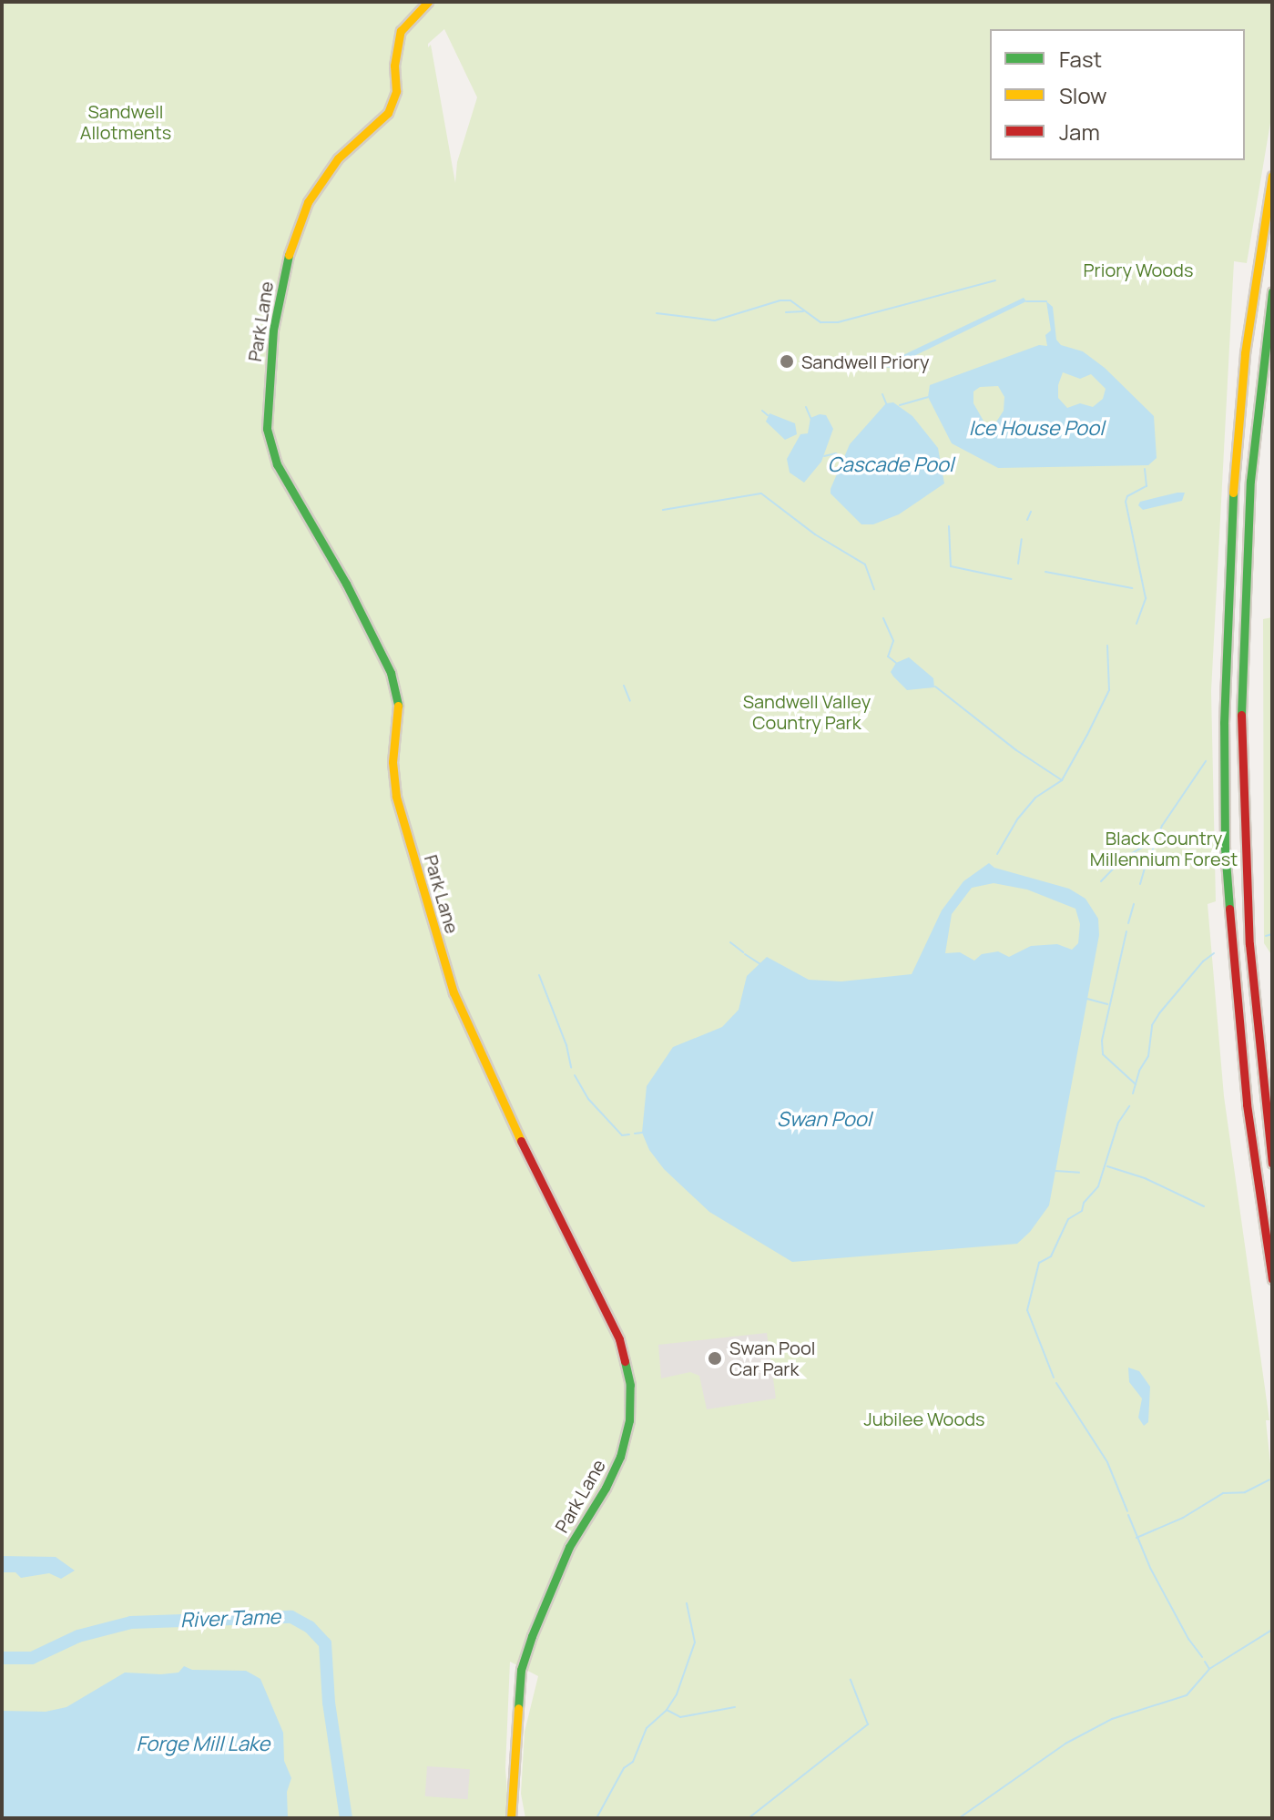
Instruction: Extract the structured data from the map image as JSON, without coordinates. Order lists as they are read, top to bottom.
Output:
{
  "streets": {
    "main road": ["Park Lane"]
  },
  "water": [
    "Ice House Pool",
    "Cascade Pool",
    "Swan Pool",
    "River Tame",
    "Forge Mill Lake"
  ],
  "parks": [
    "Sandwell Allotments",
    "Priory Woods",
    "Sandwell Valley Country Park",
    "Black Country Millennium Forest",
    "Jubilee Woods"
  ],
  "places": ["Sandwell Priory", "Swan Pool Car Park"],
  "legend": ["Fast", "Slow", "Jam"]
}
